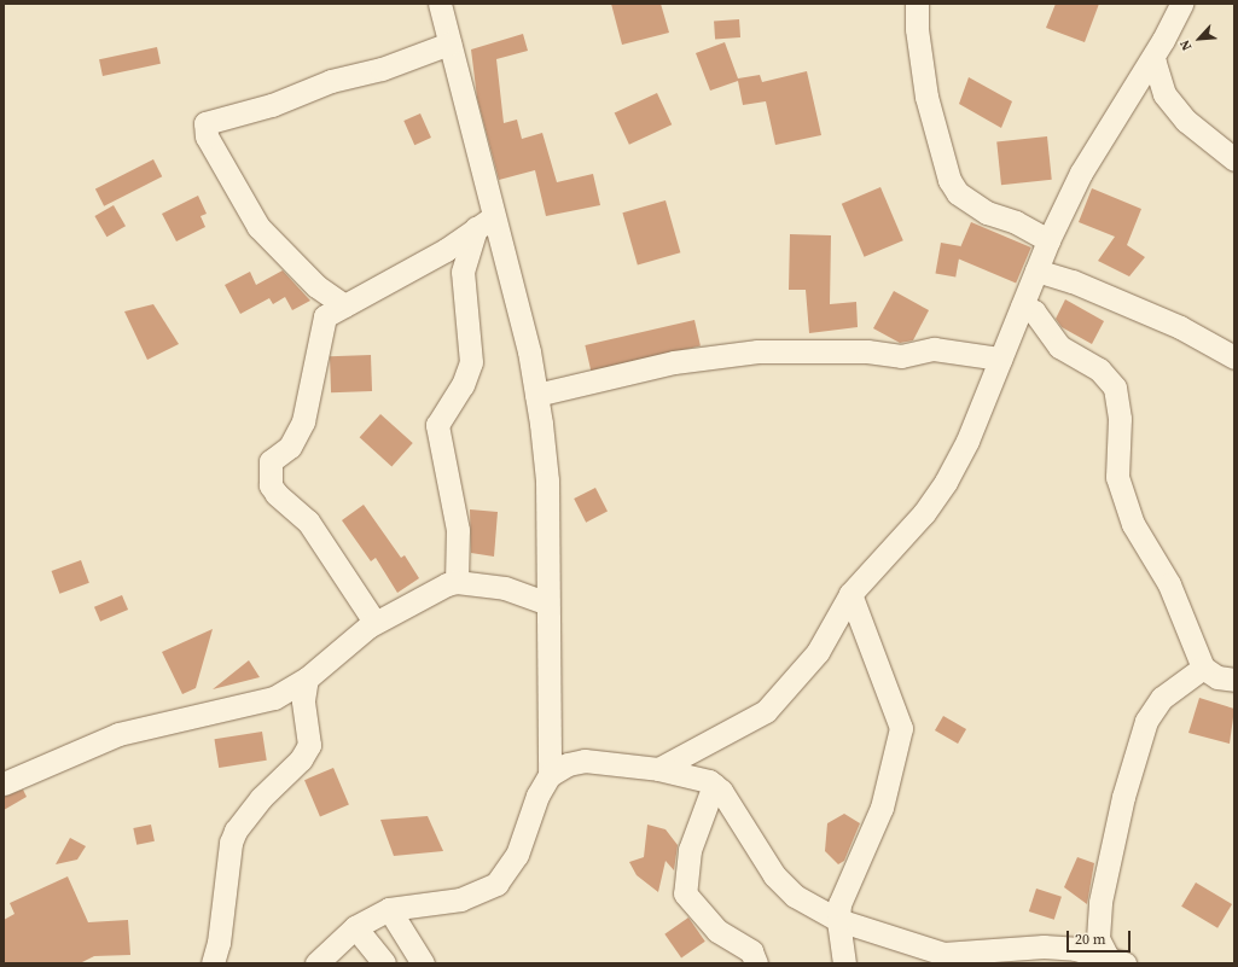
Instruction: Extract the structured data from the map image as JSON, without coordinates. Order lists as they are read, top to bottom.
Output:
{
  "scale_bar": "20 m",
  "north": "bottom left"
}
